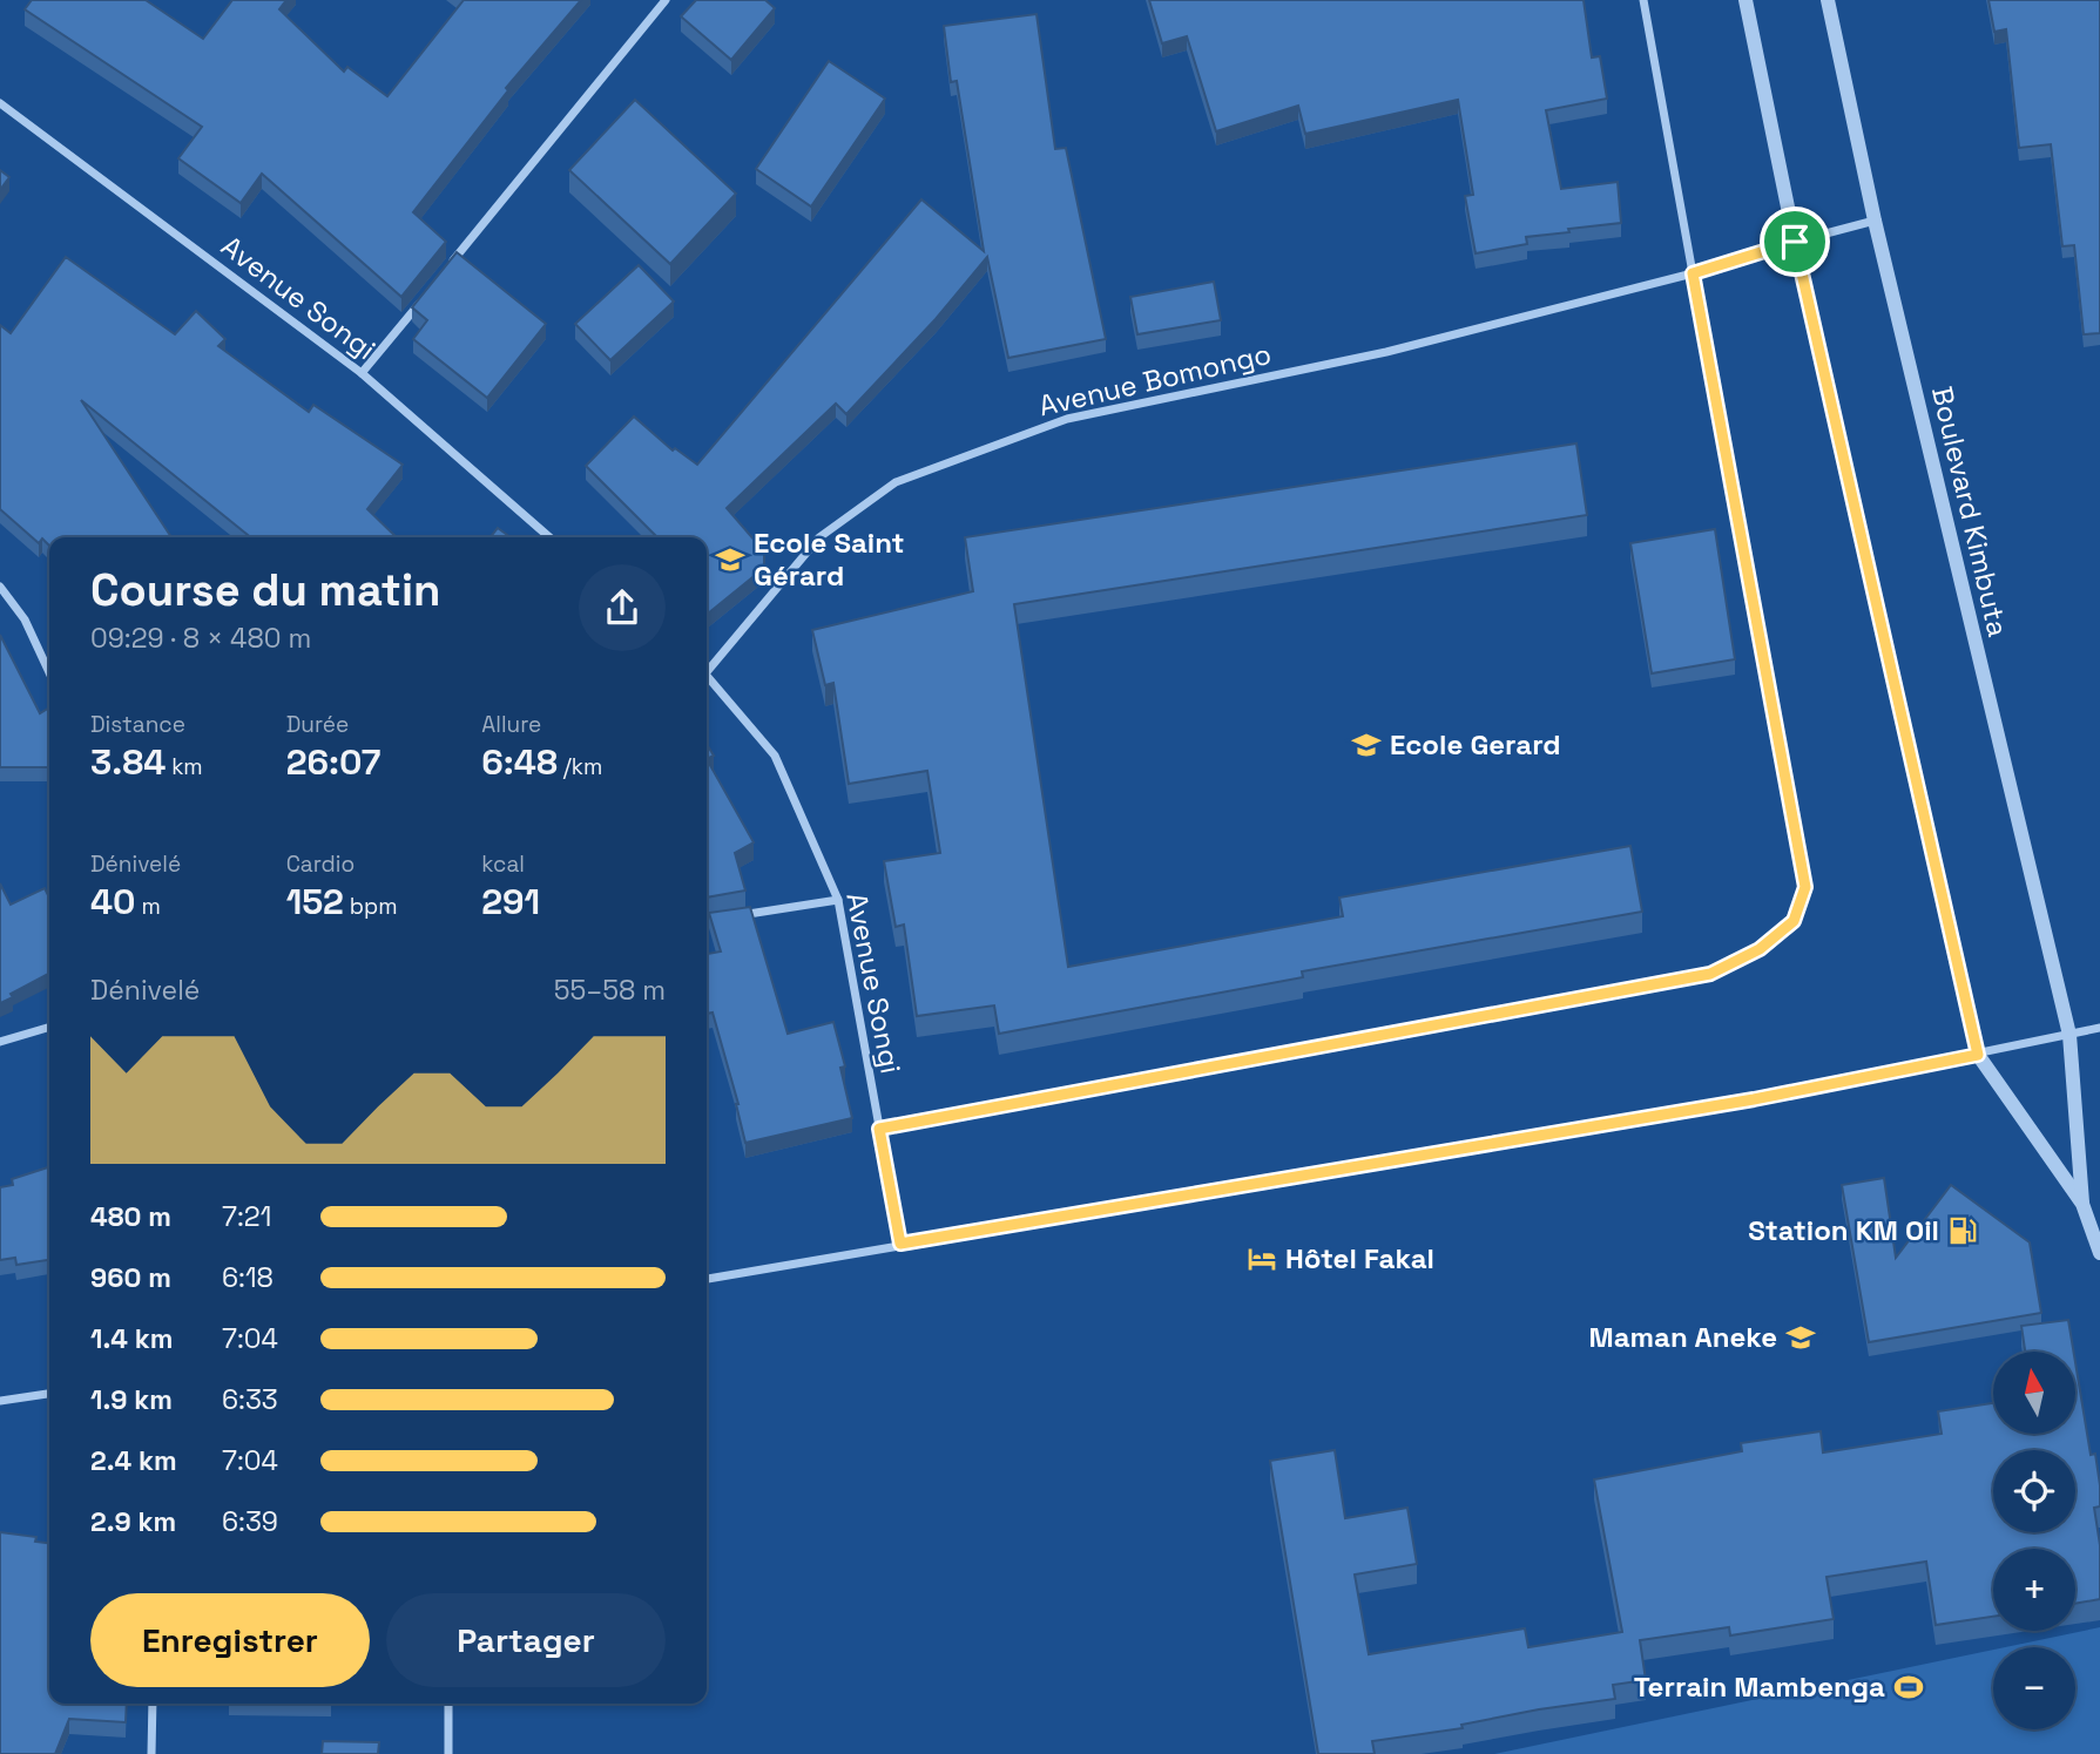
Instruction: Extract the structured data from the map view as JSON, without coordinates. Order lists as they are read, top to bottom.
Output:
{
  "streets": {
    "street": ["Avenue Songi", "Avenue Bomongo", "Boulevard Kimbuta"]
  },
  "crossings": [
    ["Avenue Bomongo", "Boulevard Kimbuta"]
  ],
  "places": {
    "school or university": ["Ecole Saint Gérard", "Ecole Gerard", "Maman Aneke"],
    "fuel station": ["Station KM Oil"],
    "hotel": ["Hôtel Fakal"],
    "sports": ["Terrain Mambenga"]
  },
  "north": "top",
  "page": {
    "heading": ["Course du matin", "09:29 · 8 × 480 m"],
    "stats": [
      ["Distance", "3.84 km"],
      ["Durée", "26:07"],
      ["Allure", "6:48 /km"],
      ["Dénivelé", "40 m"],
      ["Cardio", "152 bpm"],
      ["kcal", "291"]
    ],
    "chart": ["Dénivelé", "55–58 m"],
    "list": [
      {
        "name": "480 m",
        "note": "7:21"
      },
      {
        "name": "960 m",
        "note": "6:18"
      },
      {
        "name": "1.4 km",
        "note": "7:04"
      },
      {
        "name": "1.9 km",
        "note": "6:33"
      },
      {
        "name": "2.4 km",
        "note": "7:04"
      },
      {
        "name": "2.9 km",
        "note": "6:39"
      }
    ],
    "map_buttons": ["+", "−"],
    "buttons": ["Enregistrer", "Partager"]
  }
}
